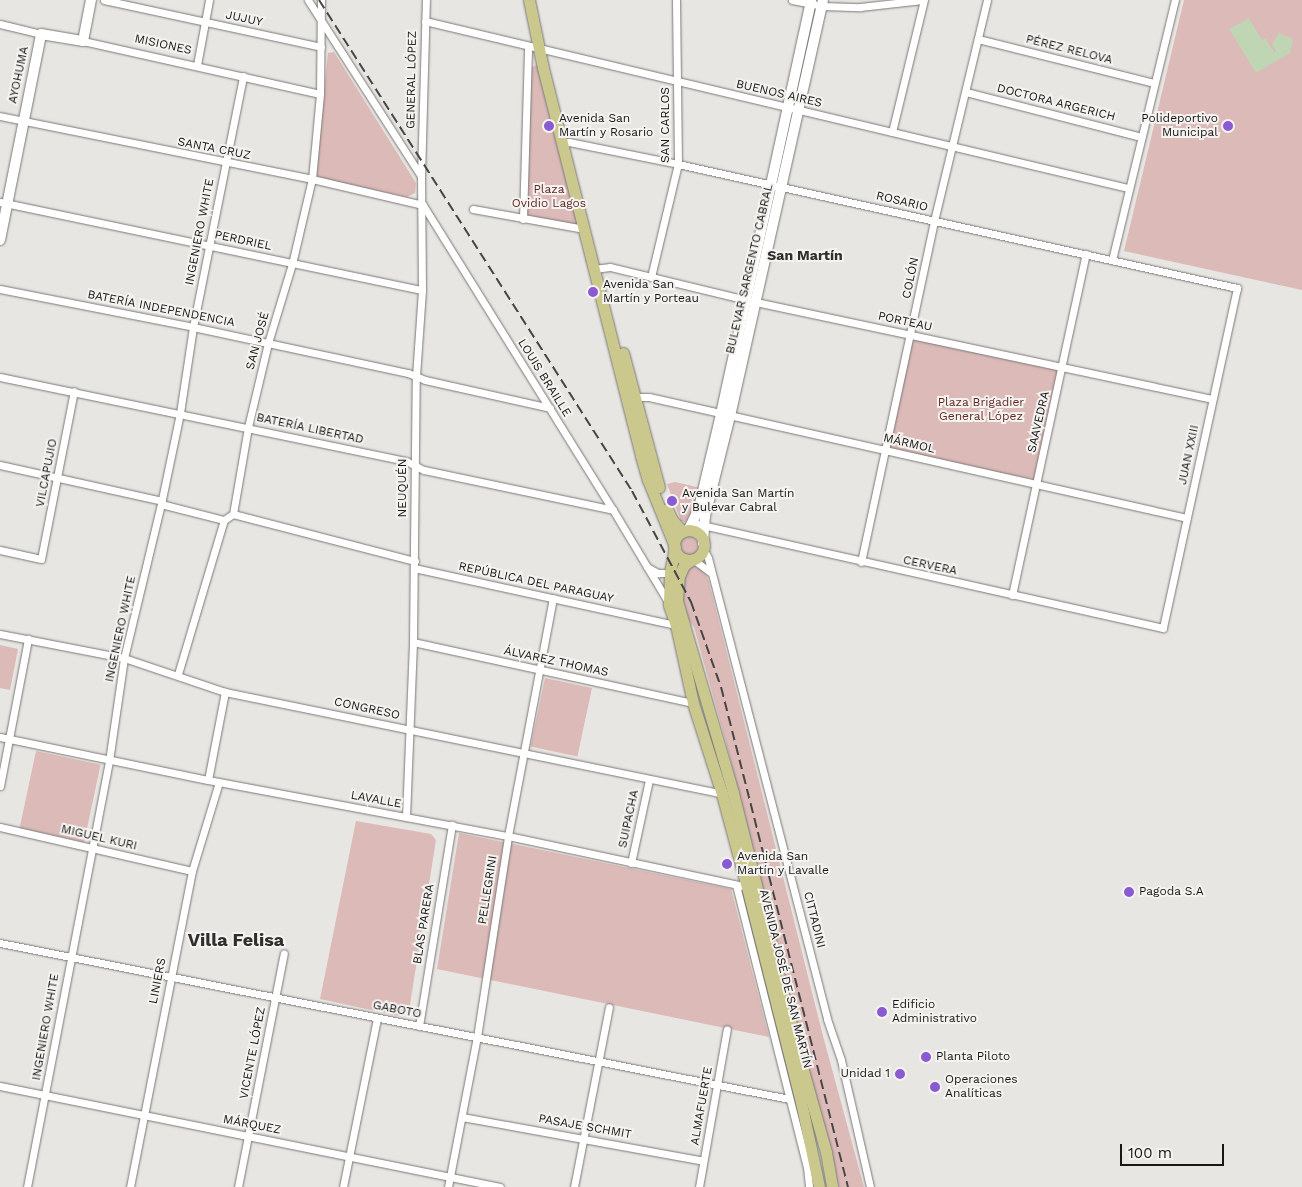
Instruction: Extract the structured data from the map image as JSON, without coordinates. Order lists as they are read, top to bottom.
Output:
{
  "streets": {
    "main road": [
      "MISIONES",
      "AYOHUMA",
      "BULEVAR SARGENTO CABRAL",
      "AVENIDA JOSÉ DE SAN MARTÍN"
    ],
    "street": [
      "JUJUY",
      "PÉREZ RELOVA",
      "GENERAL LÓPEZ",
      "BUENOS AIRES",
      "DOCTORA ARGERICH",
      "SAN CARLOS",
      "SANTA CRUZ",
      "ROSARIO",
      "INGENIERO WHITE",
      "PERDRIEL",
      "COLÓN",
      "BATERÍA INDEPENDENCIA",
      "PORTEAU",
      "SAN JOSÉ",
      "LOUIS BRAILLE",
      "SAAVEDRA",
      "BATERÍA LIBERTAD",
      "MÁRMOL",
      "JUAN XXIII",
      "VILCAPUJIO",
      "NEUQUÉN",
      "CERVERA",
      "REPÚBLICA DEL PARAGUAY",
      "ÁLVAREZ THOMAS",
      "CONGRESO",
      "LAVALLE",
      "SUIPACHA",
      "MIGUEL KURI",
      "PELLEGRINI",
      "CITTADINI",
      "BLAS PARERA",
      "LINIERS",
      "GABOTO",
      "VICENTE LÓPEZ",
      "ALMAFUERTE",
      "MÁRQUEZ",
      "PASAJE SCHMIT"
    ]
  },
  "crossings": [
    ["JUJUY", "SAN JOSÉ"],
    ["MISIONES", "AYOHUMA"],
    ["MISIONES", "INGENIERO WHITE"],
    ["MISIONES", "SAN JOSÉ"],
    ["PÉREZ RELOVA", "COLÓN"],
    ["AYOHUMA", "SANTA CRUZ"],
    ["AYOHUMA", "PERDRIEL"],
    ["GENERAL LÓPEZ", "BUENOS AIRES"],
    ["GENERAL LÓPEZ", "NEUQUÉN"],
    ["BUENOS AIRES", "SAN CARLOS"],
    ["BUENOS AIRES", "BULEVAR SARGENTO CABRAL"],
    ["BUENOS AIRES", "COLÓN"],
    ["DOCTORA ARGERICH", "COLÓN"],
    ["SAN CARLOS", "ROSARIO"],
    ["SAN CARLOS", "PORTEAU"],
    ["SANTA CRUZ", "INGENIERO WHITE"],
    ["SANTA CRUZ", "SAN JOSÉ"],
    ["SANTA CRUZ", "LOUIS BRAILLE"],
    ["SANTA CRUZ", "NEUQUÉN"],
    ["ROSARIO", "BULEVAR SARGENTO CABRAL"],
    ["ROSARIO", "COLÓN"],
    ["ROSARIO", "SAAVEDRA"],
    ["ROSARIO", "JUAN XXIII"],
    ["INGENIERO WHITE", "PERDRIEL"],
    ["INGENIERO WHITE", "BATERÍA INDEPENDENCIA"],
    ["INGENIERO WHITE", "BATERÍA LIBERTAD"],
    ["INGENIERO WHITE", "CONGRESO"],
    ["INGENIERO WHITE", "LAVALLE"],
    ["INGENIERO WHITE", "MIGUEL KURI"],
    ["INGENIERO WHITE", "GABOTO"],
    ["INGENIERO WHITE", "MÁRQUEZ"],
    ["PERDRIEL", "SAN JOSÉ"],
    ["PERDRIEL", "NEUQUÉN"],
    ["BULEVAR SARGENTO CABRAL", "PORTEAU"],
    ["BULEVAR SARGENTO CABRAL", "MÁRMOL"],
    ["BULEVAR SARGENTO CABRAL", "CERVERA"],
    ["BULEVAR SARGENTO CABRAL", "CITTADINI"],
    ["BULEVAR SARGENTO CABRAL", "AVENIDA JOSÉ DE SAN MARTÍN"],
    ["COLÓN", "PORTEAU"],
    ["COLÓN", "MÁRMOL"],
    ["COLÓN", "CERVERA"],
    ["BATERÍA INDEPENDENCIA", "SAN JOSÉ"],
    ["BATERÍA INDEPENDENCIA", "LOUIS BRAILLE"],
    ["BATERÍA INDEPENDENCIA", "NEUQUÉN"],
    ["PORTEAU", "SAAVEDRA"],
    ["PORTEAU", "JUAN XXIII"],
    ["SAN JOSÉ", "BATERÍA LIBERTAD"],
    ["SAN JOSÉ", "REPÚBLICA DEL PARAGUAY"],
    ["LOUIS BRAILLE", "BATERÍA LIBERTAD"],
    ["LOUIS BRAILLE", "NEUQUÉN"],
    ["LOUIS BRAILLE", "AVENIDA JOSÉ DE SAN MARTÍN"],
    ["SAAVEDRA", "MÁRMOL"],
    ["SAAVEDRA", "CERVERA"],
    ["BATERÍA LIBERTAD", "VILCAPUJIO"],
    ["BATERÍA LIBERTAD", "NEUQUÉN"],
    ["MÁRMOL", "JUAN XXIII"],
    ["JUAN XXIII", "CERVERA"],
    ["NEUQUÉN", "REPÚBLICA DEL PARAGUAY"],
    ["NEUQUÉN", "ÁLVAREZ THOMAS"],
    ["NEUQUÉN", "CONGRESO"],
    ["NEUQUÉN", "LAVALLE"],
    ["CERVERA", "CITTADINI"],
    ["CERVERA", "AVENIDA JOSÉ DE SAN MARTÍN"],
    ["REPÚBLICA DEL PARAGUAY", "PELLEGRINI"],
    ["REPÚBLICA DEL PARAGUAY", "AVENIDA JOSÉ DE SAN MARTÍN"],
    ["ÁLVAREZ THOMAS", "PELLEGRINI"],
    ["ÁLVAREZ THOMAS", "AVENIDA JOSÉ DE SAN MARTÍN"],
    ["CONGRESO", "SUIPACHA"],
    ["CONGRESO", "PELLEGRINI"],
    ["CONGRESO", "AVENIDA JOSÉ DE SAN MARTÍN"],
    ["LAVALLE", "SUIPACHA"],
    ["LAVALLE", "PELLEGRINI"],
    ["LAVALLE", "BLAS PARERA"],
    ["LAVALLE", "AVENIDA JOSÉ DE SAN MARTÍN"],
    ["LAVALLE", "LINIERS"],
    ["MIGUEL KURI", "LINIERS"],
    ["PELLEGRINI", "GABOTO"],
    ["PELLEGRINI", "MÁRQUEZ"],
    ["PELLEGRINI", "PASAJE SCHMIT"],
    ["CITTADINI", "AVENIDA JOSÉ DE SAN MARTÍN"],
    ["BLAS PARERA", "GABOTO"],
    ["LINIERS", "GABOTO"],
    ["LINIERS", "MÁRQUEZ"],
    ["GABOTO", "VICENTE LÓPEZ"],
    ["GABOTO", "ALMAFUERTE"],
    ["VICENTE LÓPEZ", "MÁRQUEZ"],
    ["ALMAFUERTE", "PASAJE SCHMIT"]
  ],
  "districts": ["San Martín", "Villa Felisa"],
  "parks": ["Plaza Ovidio Lagos", "Plaza Brigadier General López"],
  "places": [
    "Avenida San Martín y Rosario",
    "Polideportivo Municipal",
    "Avenida San Martín y Porteau",
    "Avenida San Martín y Bulevar Cabral",
    "Avenida San Martín y Lavalle",
    "Pagoda S.A",
    "Edificio Administrativo",
    "Planta Piloto",
    "Unidad 1",
    "Operaciones Analíticas"
  ],
  "scale_bar": "100 m"
}
